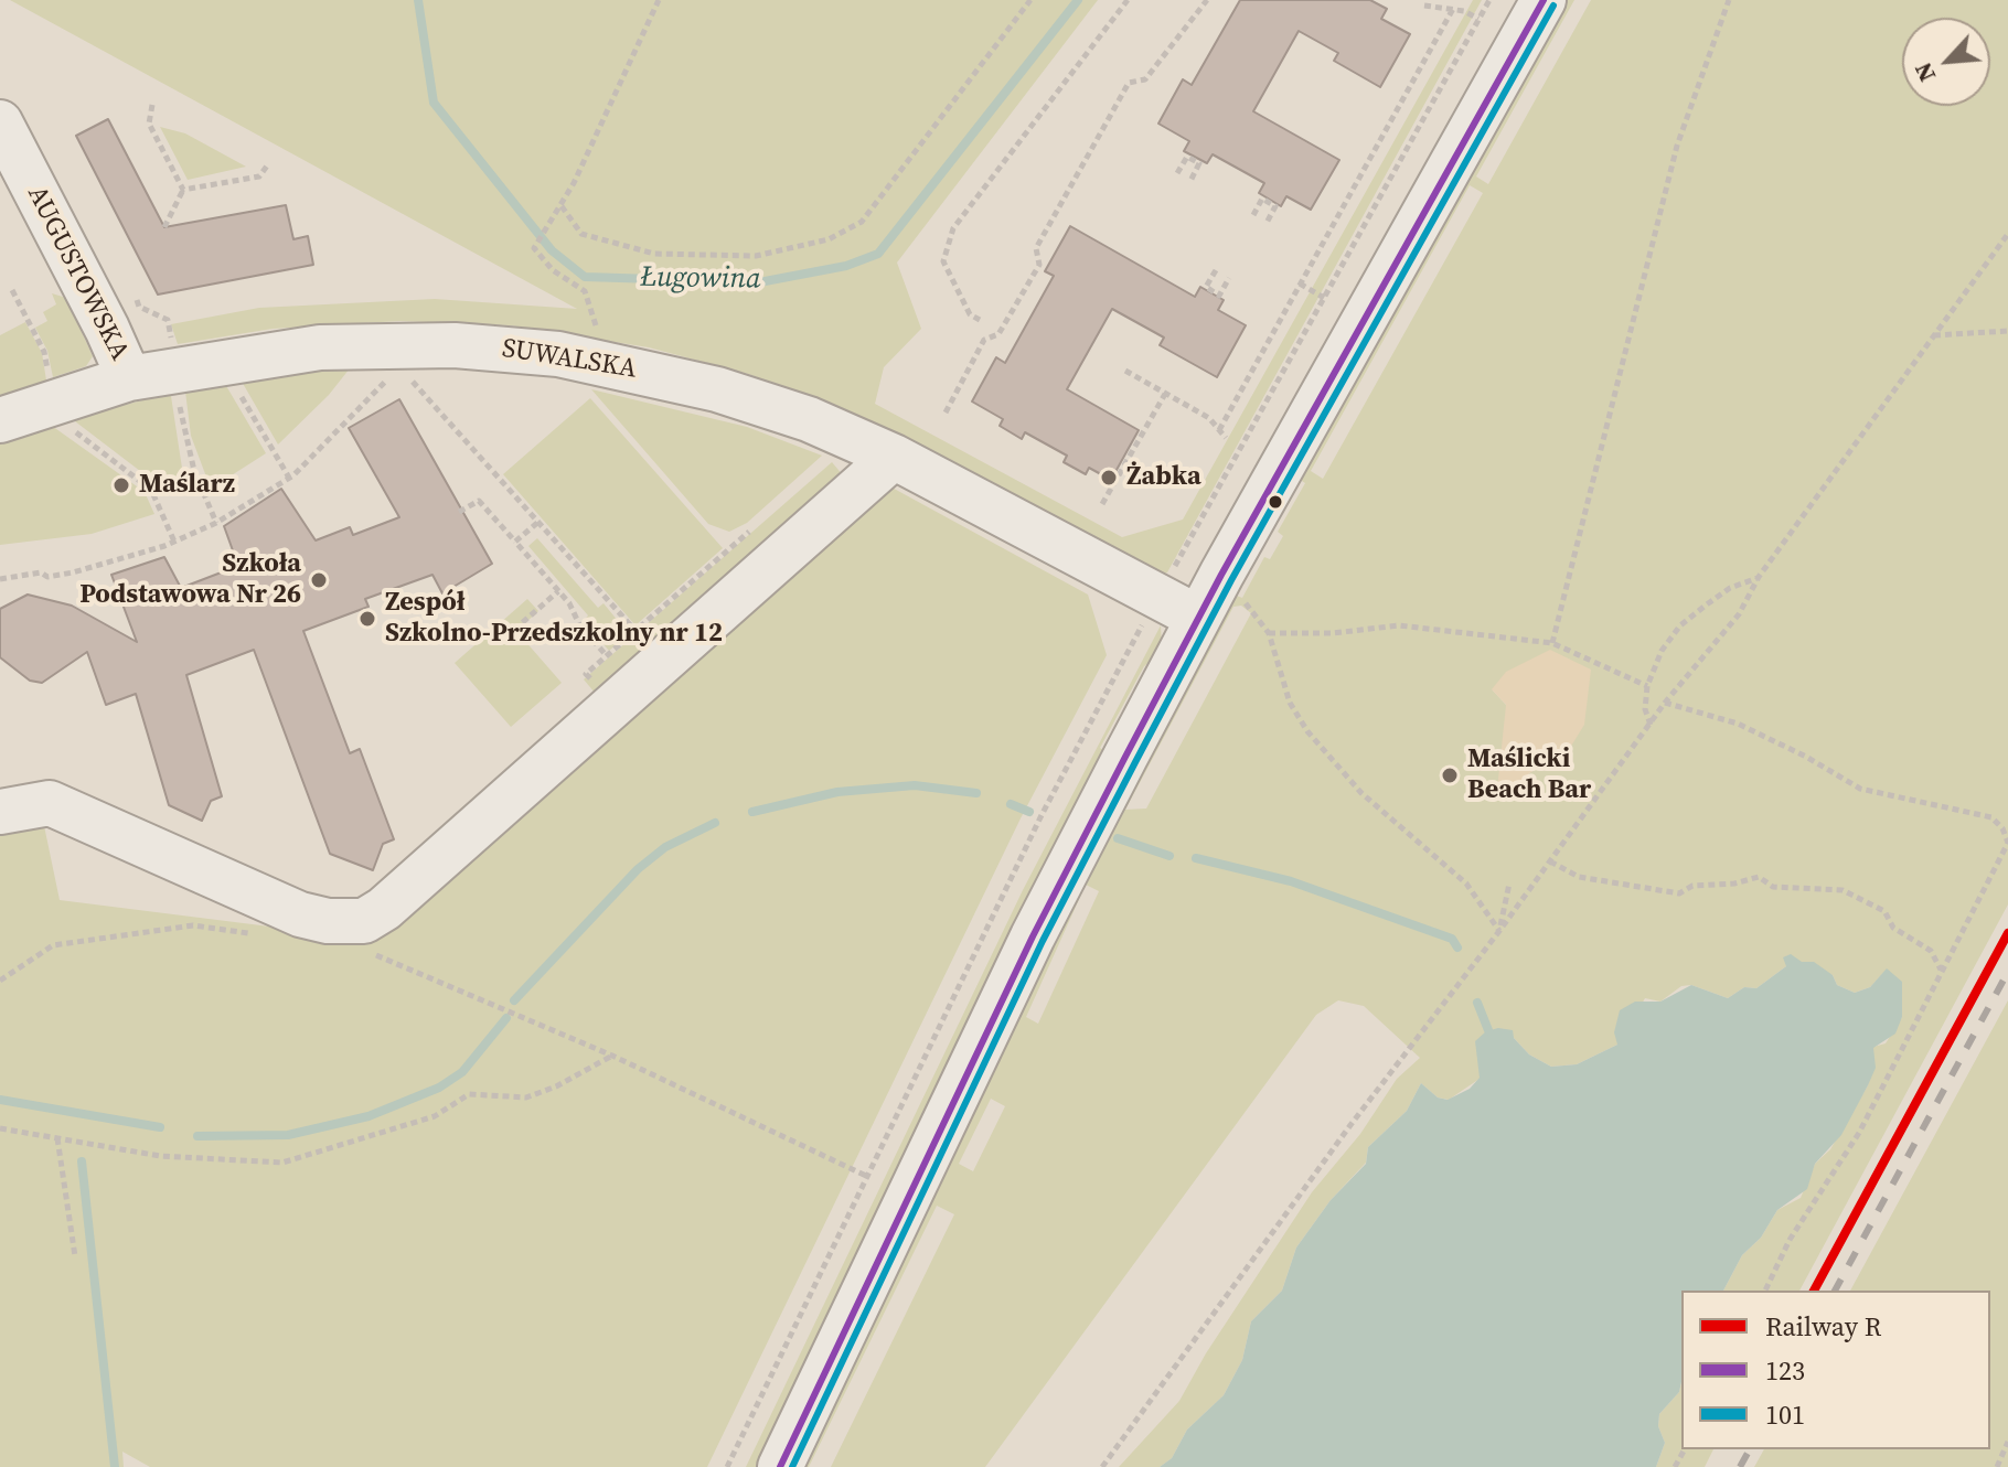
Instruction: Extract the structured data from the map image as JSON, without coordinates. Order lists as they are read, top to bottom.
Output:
{
  "streets": {
    "street": ["AUGUSTOWSKA", "SUWALSKA"]
  },
  "crossings": [
    ["AUGUSTOWSKA", "SUWALSKA"]
  ],
  "water": ["Ługowina"],
  "places": [
    "Żabka",
    "Maślarz",
    "Szkoła Podstawowa Nr 26",
    "Zespół Szkolno-Przedszkolny nr 12",
    "Maślicki Beach Bar"
  ],
  "lines": ["transit line 123", "transit line 101", "rail line R"],
  "legend": ["Railway R", "123", "101"],
  "north": "bottom left"
}
